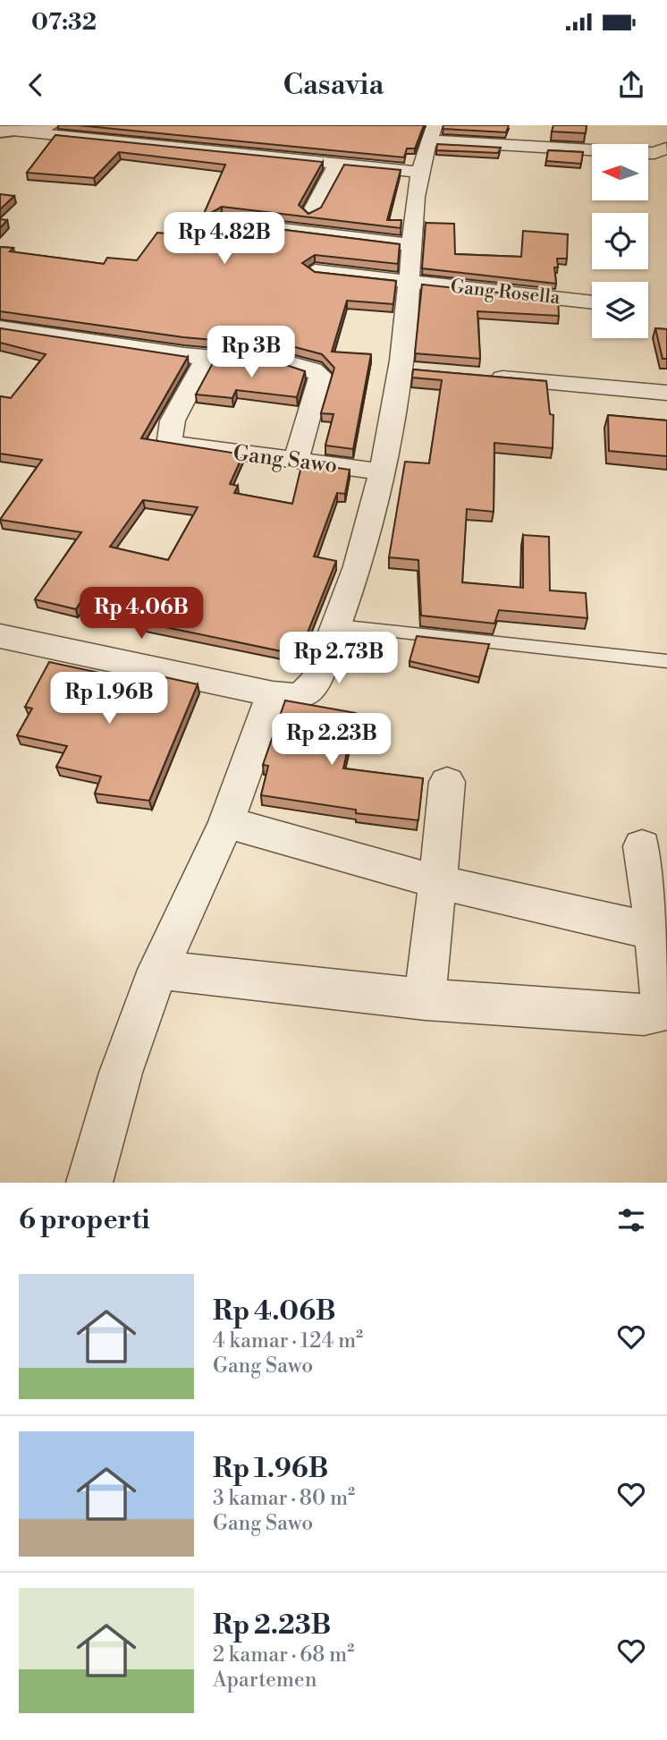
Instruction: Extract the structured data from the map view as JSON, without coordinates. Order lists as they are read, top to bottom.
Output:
{
  "streets": {
    "street": ["Gang Rosella", "Gang Sawo"]
  },
  "north": "left",
  "page": {
    "status": "07:32",
    "header": "Casavia",
    "price": [
      "Rp 4.82B",
      "Rp 3B",
      "Rp 4.06B",
      "Rp 2.73B",
      "Rp 1.96B",
      "Rp 2.23B"
    ],
    "heading": "6 properti",
    "list": [
      {
        "name": "Rp 4.06B",
        "note": "4 kamar · 124 m² · Gang Sawo"
      },
      {
        "name": "Rp 1.96B",
        "note": "3 kamar · 80 m² · Gang Sawo"
      },
      {
        "name": "Rp 2.23B",
        "note": "2 kamar · 68 m² · Apartemen"
      }
    ]
  }
}
